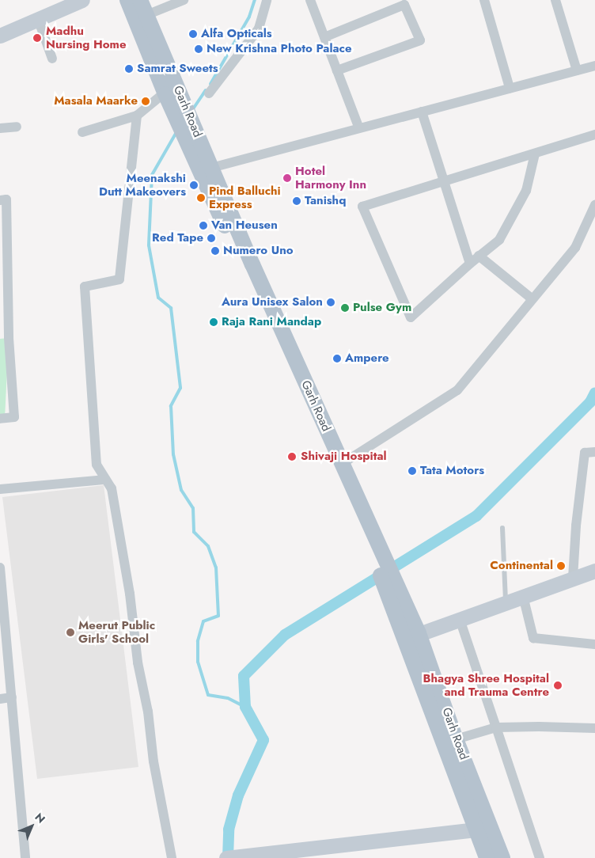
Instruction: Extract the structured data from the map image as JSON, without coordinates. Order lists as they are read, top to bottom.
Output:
{
  "streets": {
    "main road": ["Garh Road"]
  },
  "places": [
    "Alfa Opticals",
    "Madhu Nursing Home",
    "New Krishna Photo Palace",
    "Samrat Sweets",
    "Masala Maarke",
    "Hotel Harmony Inn",
    "Meenakshi Dutt Makeovers",
    "Pind Balluchi Express",
    "Tanishq",
    "Van Heusen",
    "Red Tape",
    "Numero Uno",
    "Aura Unisex Salon",
    "Pulse Gym",
    "Raja Rani Mandap",
    "Ampere",
    "Shivaji Hospital",
    "Tata Motors",
    "Continental",
    "Meerut Public Girls' School",
    "Bhagya Shree Hospital and Trauma Centre"
  ],
  "north": "top right"
}
